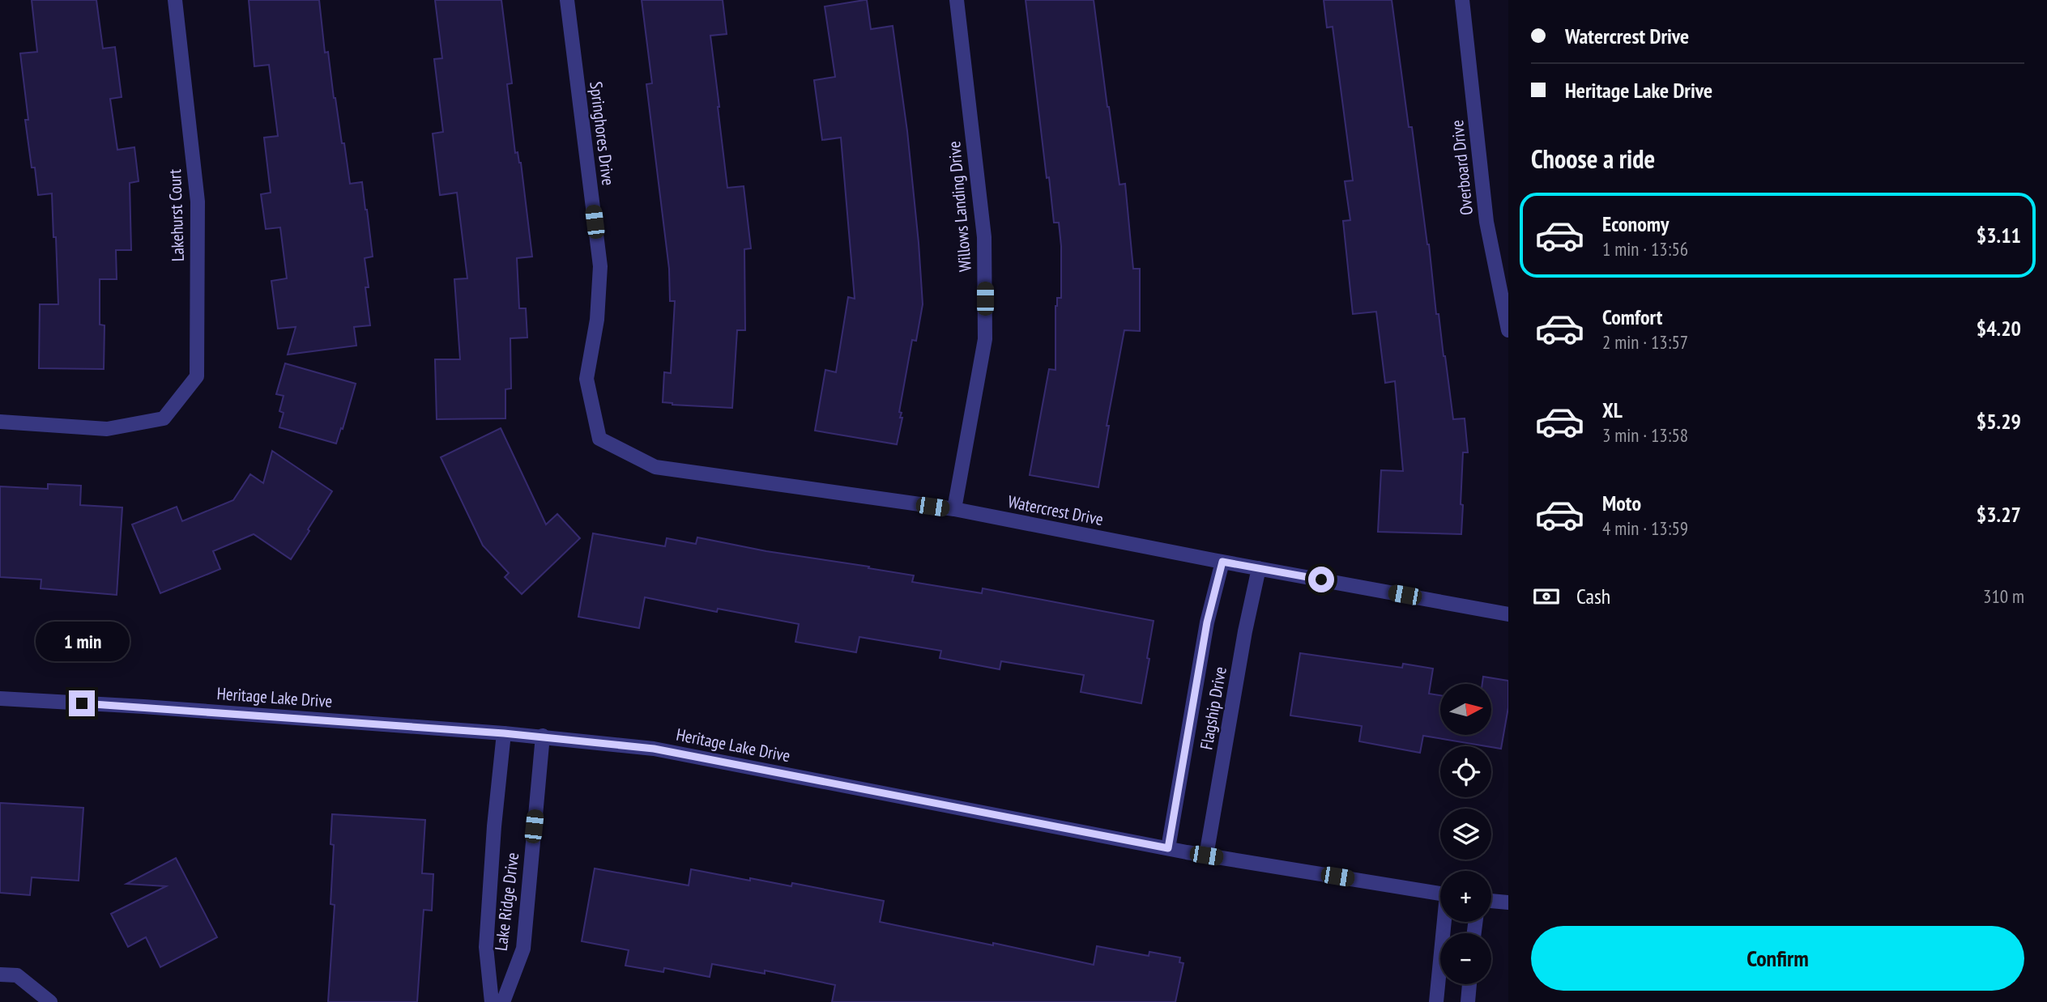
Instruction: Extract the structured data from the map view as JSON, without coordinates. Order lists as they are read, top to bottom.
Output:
{
  "streets": {
    "street": [
      "Springhores Drive",
      "Overboard Drive",
      "Willows Landing Drive",
      "Lakehurst Court",
      "Watercrest Drive",
      "Heritage Lake Drive",
      "Flagship Drive",
      "Lake Ridge Drive"
    ]
  },
  "crossings": [
    ["Springhores Drive", "Watercrest Drive"],
    ["Willows Landing Drive", "Watercrest Drive"],
    ["Watercrest Drive", "Flagship Drive"],
    ["Heritage Lake Drive", "Flagship Drive"],
    ["Heritage Lake Drive", "Lake Ridge Drive"]
  ],
  "north": "right",
  "page": {
    "banner": ["Watercrest Drive", "Heritage Lake Drive"],
    "heading": "Choose a ride",
    "list": [
      {
        "name": "Economy",
        "note": "1 min · 13:56",
        "value": "$3.11"
      },
      {
        "name": "Comfort",
        "note": "2 min · 13:57",
        "value": "$4.20"
      },
      {
        "name": "XL",
        "note": "3 min · 13:58",
        "value": "$5.29"
      },
      {
        "name": "Moto",
        "note": "4 min · 13:59",
        "value": "$3.27"
      }
    ],
    "pay": ["Cash", "310 m"],
    "bubble": "1 min",
    "map_buttons": ["+", "−"],
    "buttons": "Confirm"
  }
}
